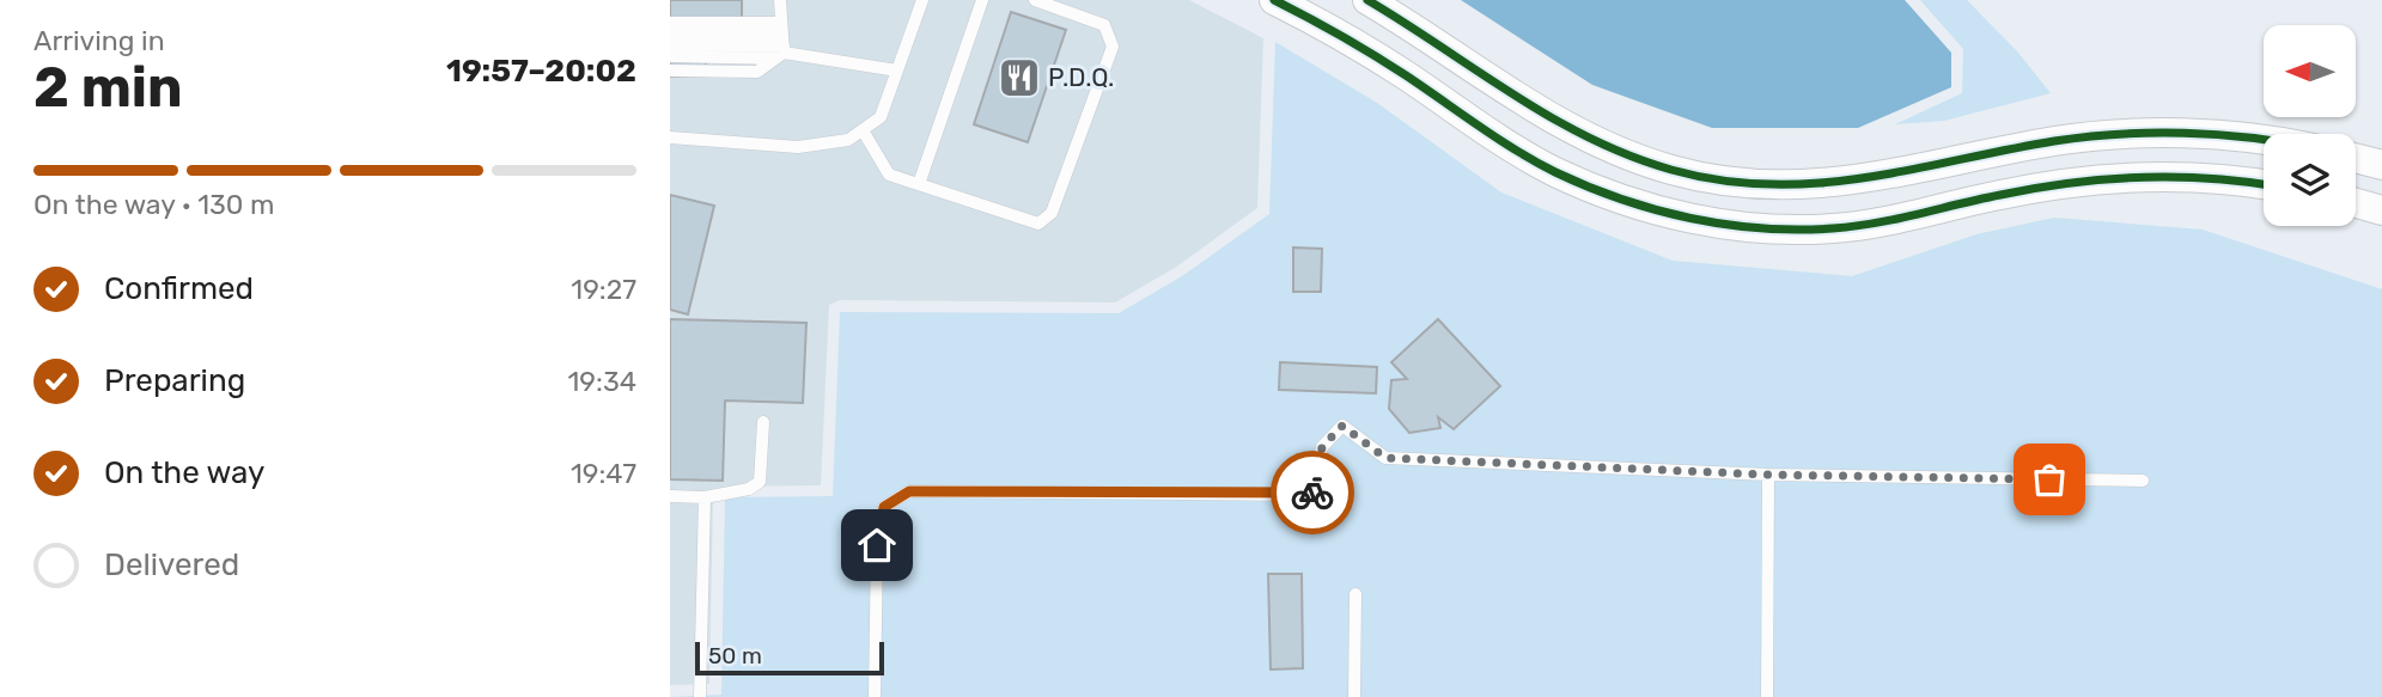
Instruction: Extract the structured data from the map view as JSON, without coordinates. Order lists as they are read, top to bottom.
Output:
{
  "places": {
    "restaurant": ["P.D.Q."]
  },
  "scale_bar": "50 m",
  "north": "left",
  "page": {
    "heading": ["2 min", "Arriving in", "19:57–20:02"],
    "bar": "On the way · 130 m",
    "list": [
      ["Confirmed", "19:27"],
      ["Preparing", "19:34"],
      ["On the way", "19:47"],
      "Delivered"
    ],
    "scale": "50 m"
  }
}
